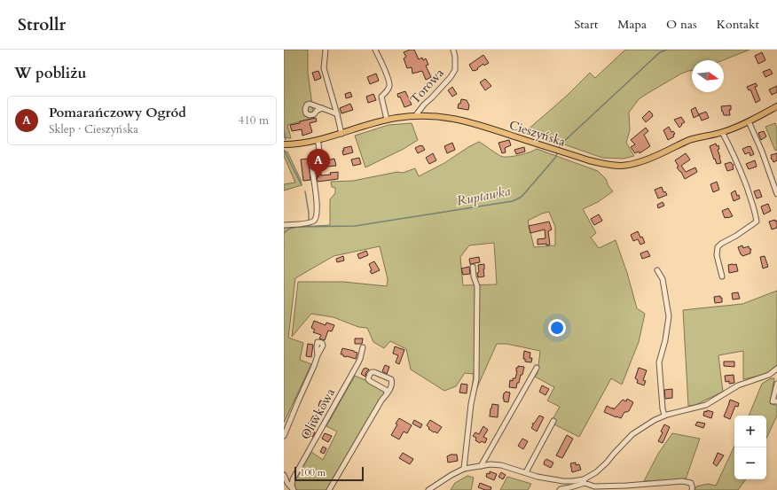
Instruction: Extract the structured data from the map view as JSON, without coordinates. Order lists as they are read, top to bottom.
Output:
{
  "streets": {
    "main road": ["Cieszyńska"],
    "street": ["Torowa", "Oliwkowa"]
  },
  "crossings": [
    ["Torowa", "Cieszyńska"]
  ],
  "water": ["Ruptawka"],
  "scale_bar": "100 m",
  "north": "right",
  "page": {
    "header": "Strollr",
    "nav": [
      "Start",
      "Mapa",
      "O nas",
      "Kontakt"
    ],
    "heading": "W pobliżu",
    "list": [
      {
        "mark": "A",
        "name": "Pomarańczowy Ogród",
        "note": "Sklep · Cieszyńska",
        "value": "410 m"
      }
    ],
    "pins": "A",
    "map_buttons": ["+", "−"],
    "scale": "100 m"
  }
}
